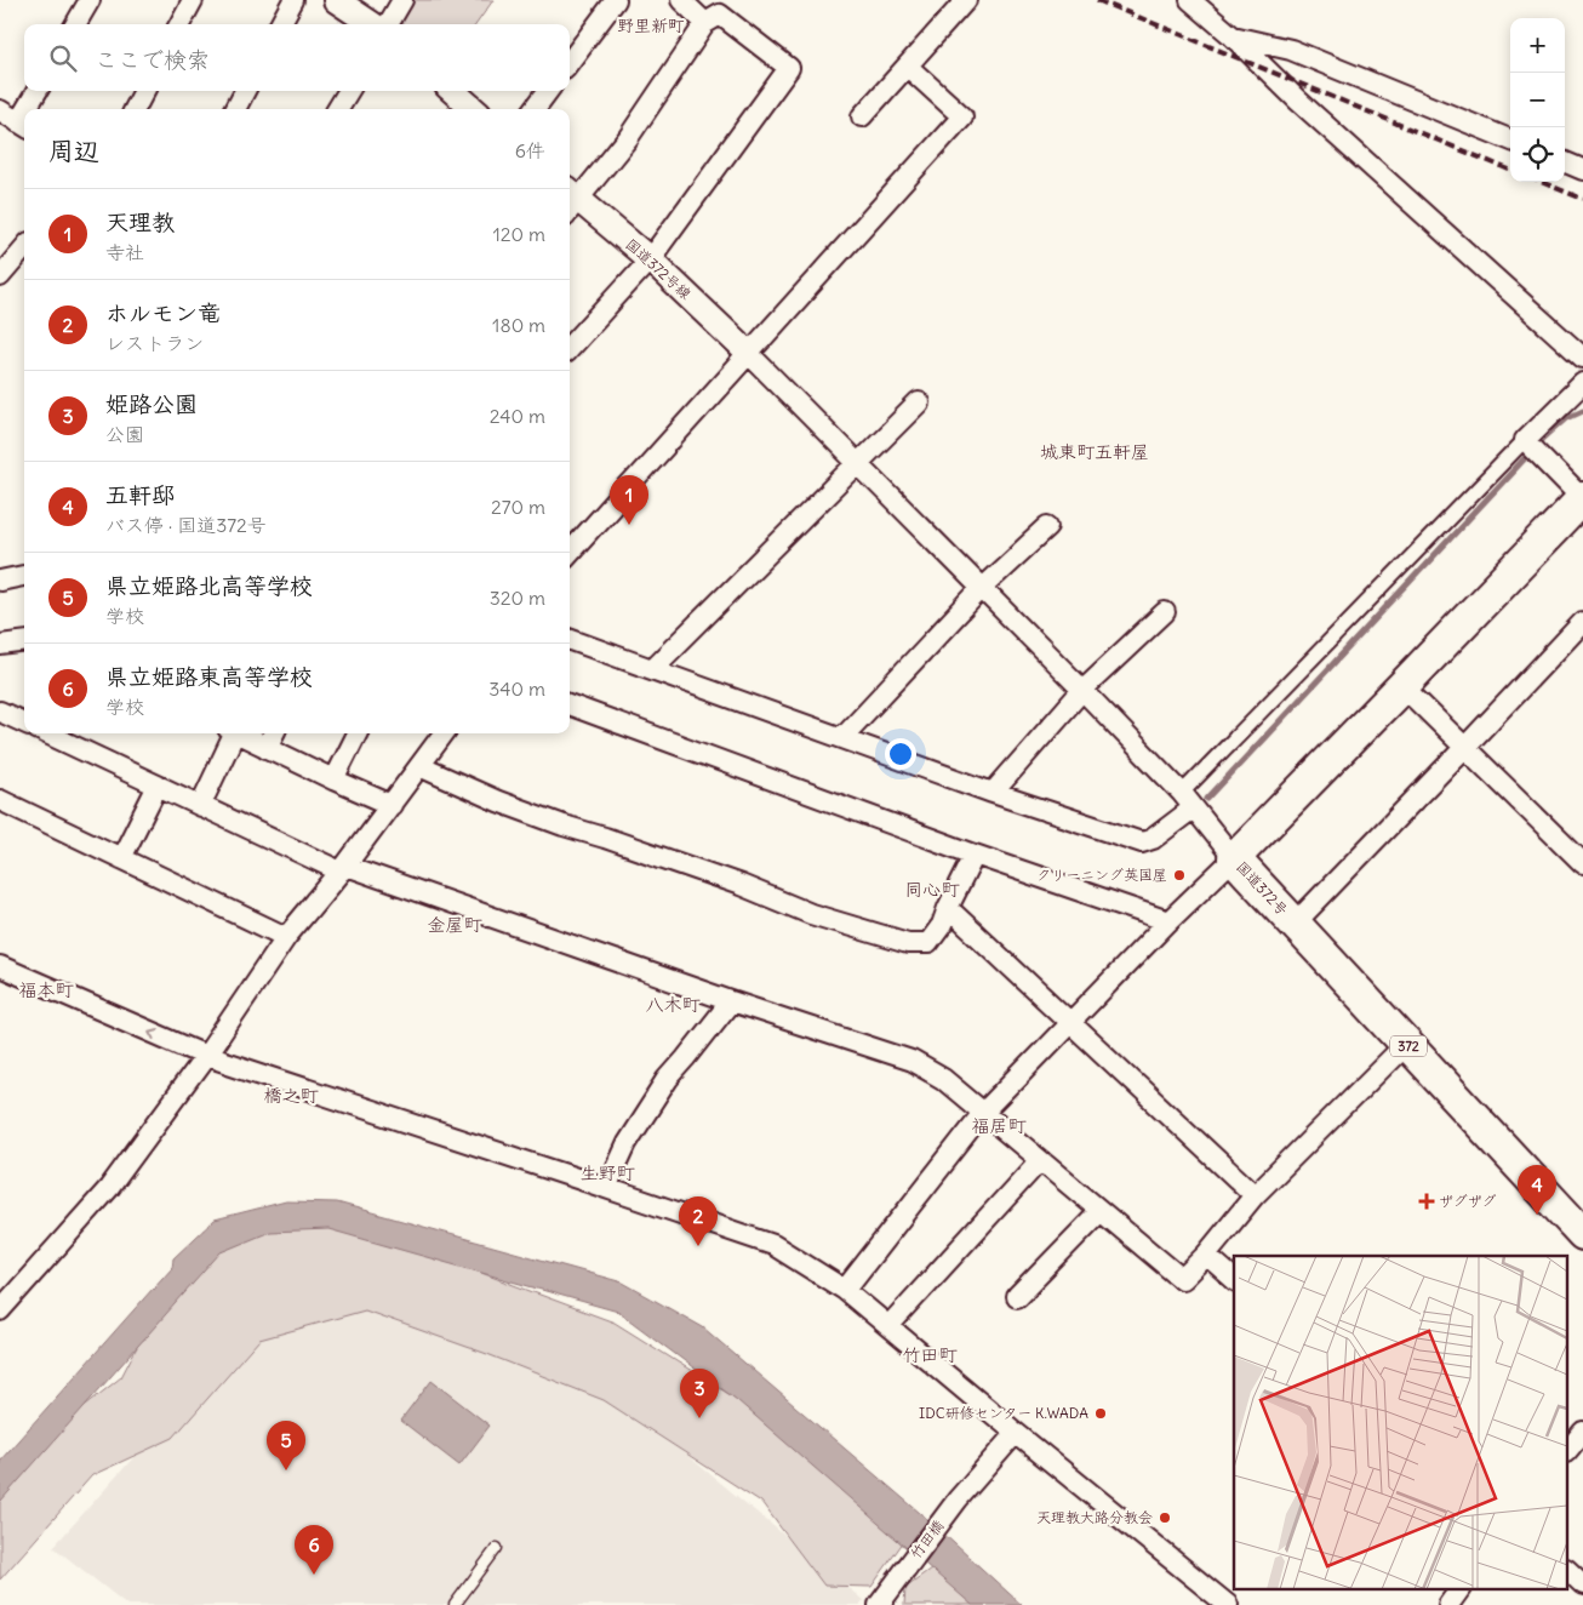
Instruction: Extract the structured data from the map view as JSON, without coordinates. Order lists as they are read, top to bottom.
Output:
{
  "streets": {
    "highway": ["国道372号", "372"],
    "street": ["国道372号線", "竹田橋"]
  },
  "districts": [
    "野里新町",
    "城東町五軒屋",
    "同心町",
    "金屋町",
    "福本町",
    "八木町",
    "橋之町",
    "福居町",
    "生野町",
    "竹田町"
  ],
  "places": {
    "other": ["クリーニング英国屋", "IDC研修センター K.WADA", "天理教大路分教会"],
    "health": ["ザグザグ"]
  },
  "page": {
    "map_buttons": ["+", "−"],
    "search": "ここで検索",
    "heading": ["周辺", "6件"],
    "list": [
      {
        "mark": "1",
        "name": "天理教",
        "note": "寺社",
        "value": "120 m"
      },
      {
        "mark": "2",
        "name": "ホルモン竜",
        "note": "レストラン",
        "value": "180 m"
      },
      {
        "mark": "3",
        "name": "姫路公園",
        "note": "公園",
        "value": "240 m"
      },
      {
        "mark": "4",
        "name": "五軒邸",
        "note": "バス停 · 国道372号",
        "value": "270 m"
      },
      {
        "mark": "5",
        "name": "県立姫路北高等学校",
        "note": "学校",
        "value": "320 m"
      },
      {
        "mark": "6",
        "name": "県立姫路東高等学校",
        "note": "学校",
        "value": "340 m"
      }
    ],
    "pins": [
      "1",
      "4",
      "2",
      "3",
      "5",
      "6"
    ]
  }
}
